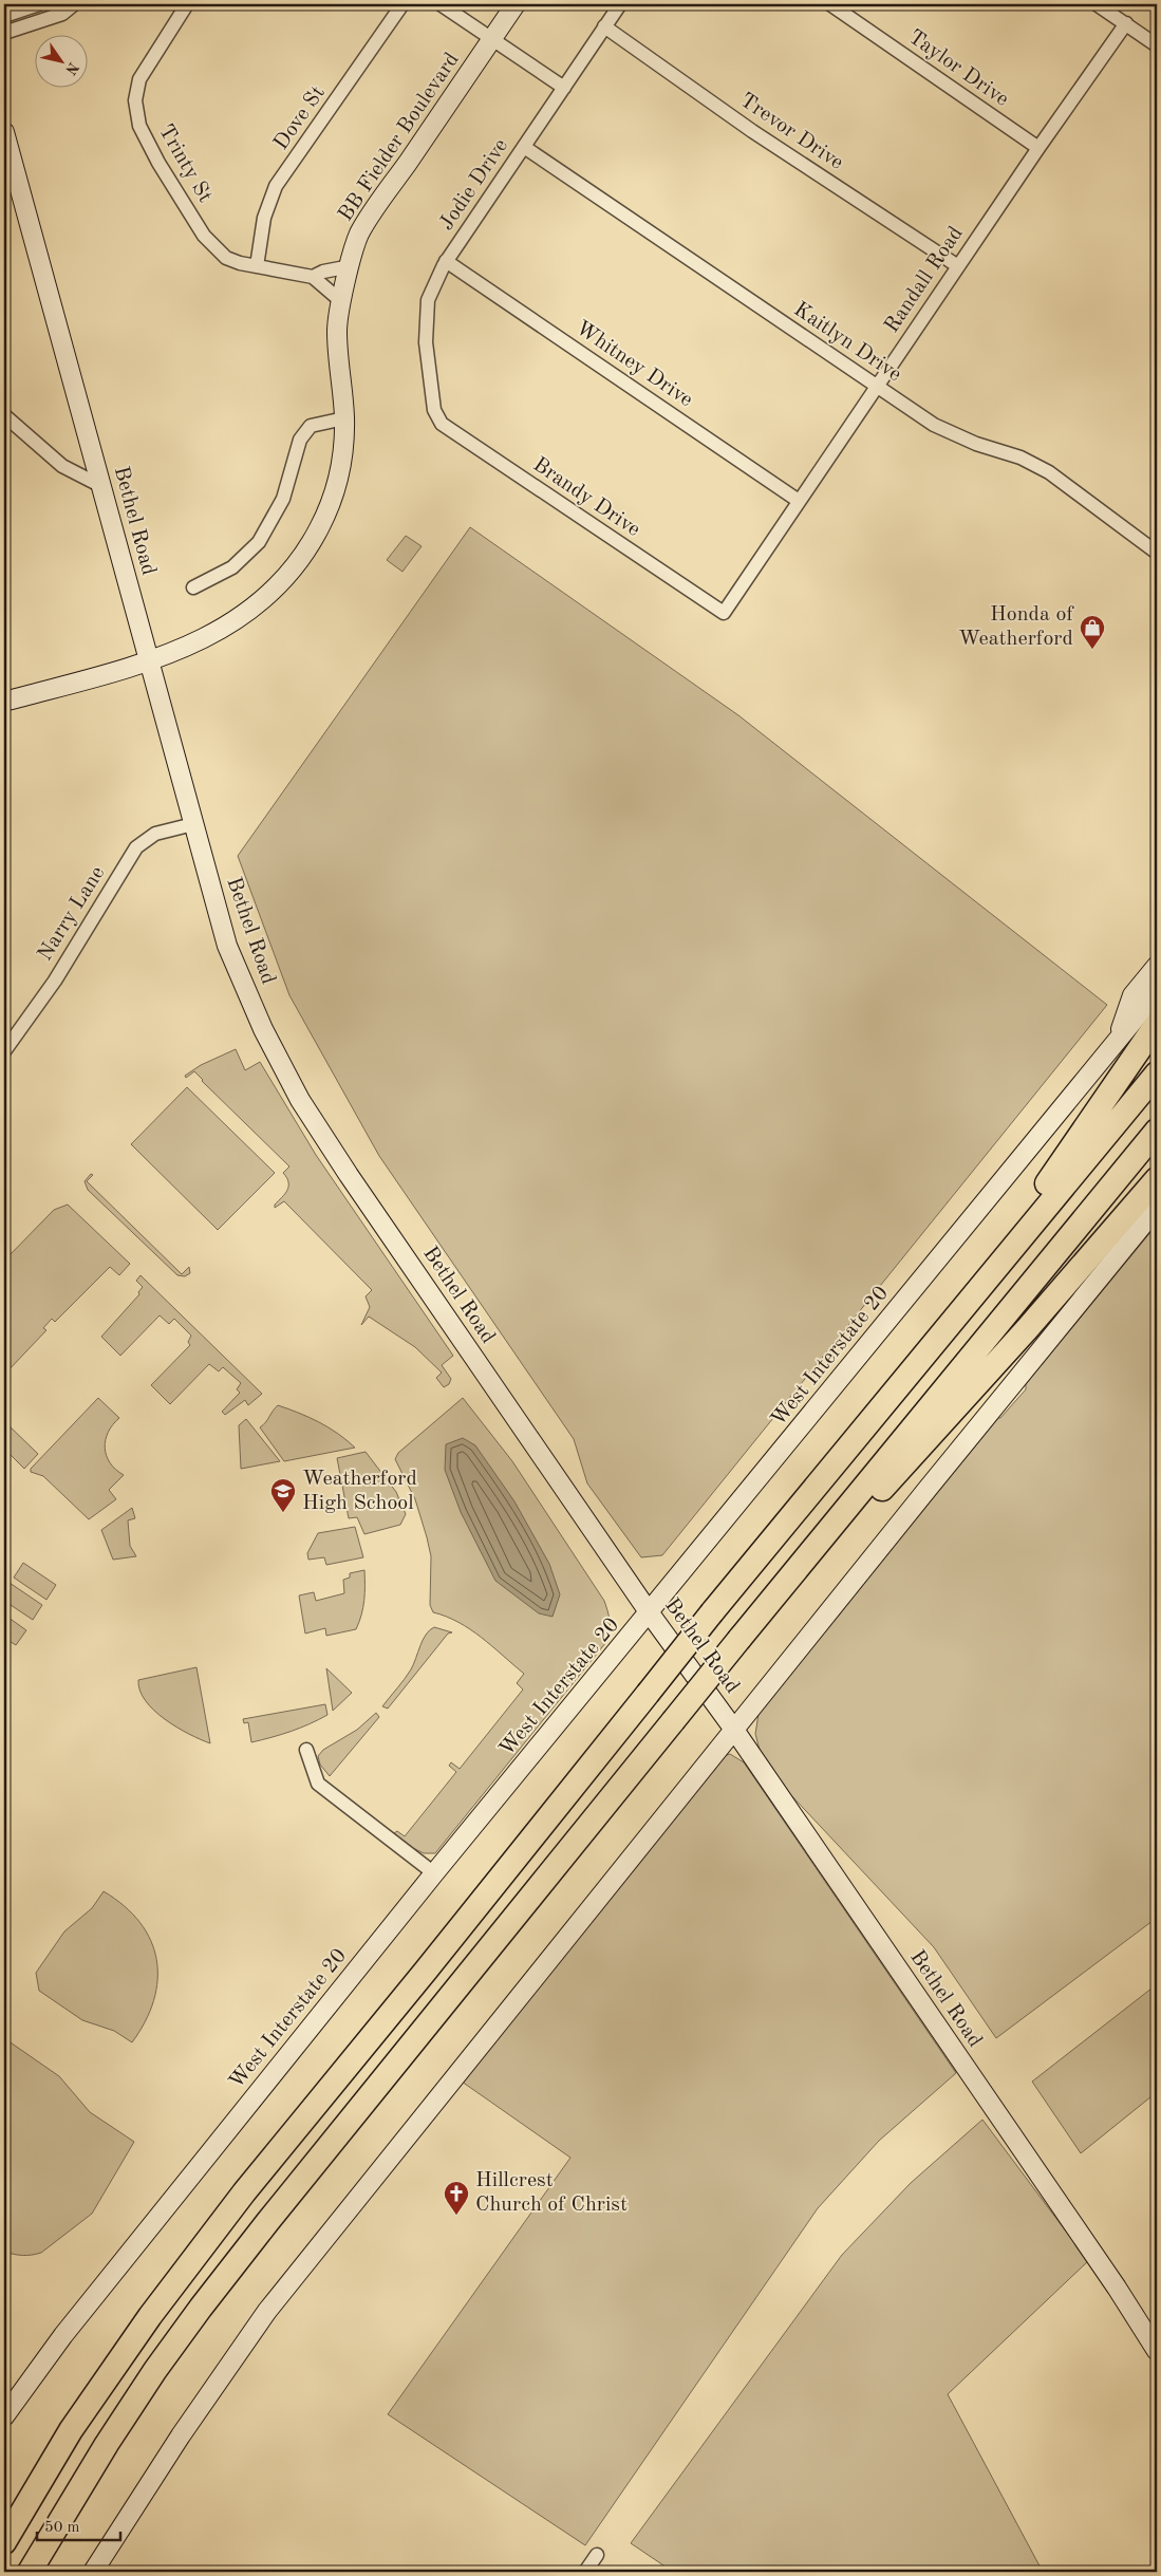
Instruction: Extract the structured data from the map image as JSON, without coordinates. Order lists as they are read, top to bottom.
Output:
{
  "streets": {
    "main road": ["BB Fielder Boulevard", "Bethel Road", "West Interstate 20"],
    "street": [
      "Taylor Drive",
      "Dove St",
      "Trevor Drive",
      "Trinty St",
      "Jodie Drive",
      "Randall Road",
      "Kaitlyn Drive",
      "Whitney Drive",
      "Brandy Drive",
      "Narry Lane"
    ]
  },
  "crossings": [
    ["Taylor Drive", "Randall Road"],
    ["Dove St", "Trinty St"],
    ["Trevor Drive", "Jodie Drive"],
    ["Trevor Drive", "Randall Road"],
    ["BB Fielder Boulevard", "Trinty St"],
    ["BB Fielder Boulevard", "Bethel Road"],
    ["Jodie Drive", "Kaitlyn Drive"],
    ["Jodie Drive", "Whitney Drive"],
    ["Jodie Drive", "Brandy Drive"],
    ["Randall Road", "Kaitlyn Drive"],
    ["Randall Road", "Whitney Drive"],
    ["Randall Road", "Brandy Drive"],
    ["Bethel Road", "Narry Lane"],
    ["Bethel Road", "West Interstate 20"]
  ],
  "places": {
    "shop": ["Honda of Weatherford"],
    "school or university": ["Weatherford High School"],
    "church": ["Hillcrest Church of Christ"]
  },
  "scale_bar": "50 m",
  "north": "bottom right"
}
